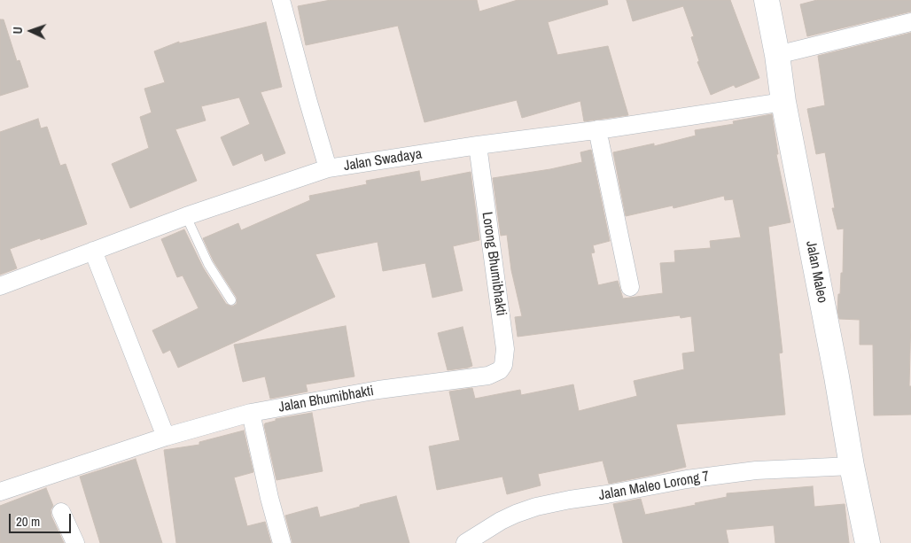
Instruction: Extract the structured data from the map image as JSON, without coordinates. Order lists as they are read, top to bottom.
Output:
{
  "streets": {
    "street": [
      "Jalan Swadaya",
      "Lorong Bhumibhakti",
      "Jalan Maleo",
      "Jalan Bhumibhakti",
      "Jalan Maleo Lorong 7"
    ]
  },
  "crossings": [
    ["Jalan Swadaya", "Lorong Bhumibhakti"],
    ["Jalan Swadaya", "Jalan Maleo"],
    ["Lorong Bhumibhakti", "Jalan Bhumibhakti"],
    ["Jalan Maleo", "Jalan Maleo Lorong 7"]
  ],
  "scale_bar": "20 m",
  "north": "left"
}
